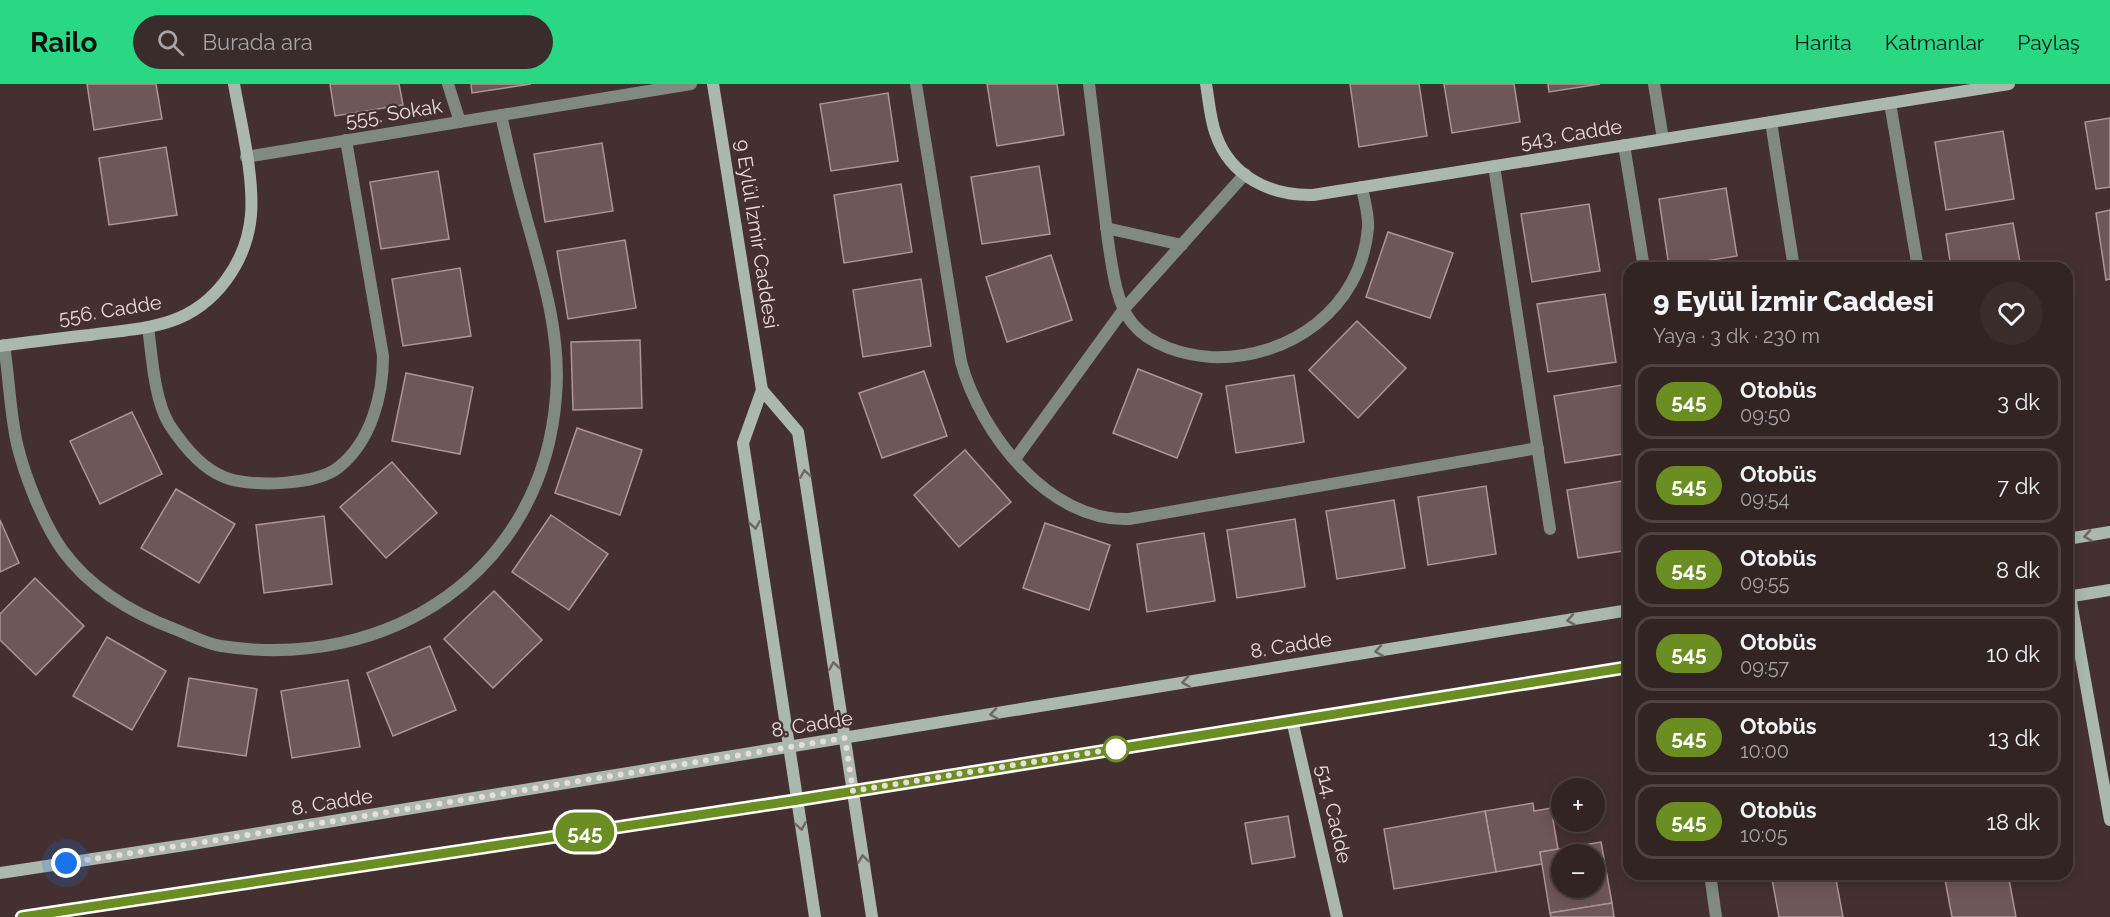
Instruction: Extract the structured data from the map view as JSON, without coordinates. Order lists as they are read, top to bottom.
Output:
{
  "streets": {
    "main road": [
      "543. Cadde",
      "9 Eylül İzmir Caddesi",
      "556. Cadde",
      "8. Cadde",
      "514. Cadde"
    ],
    "street": ["555. Sokak"]
  },
  "crossings": [
    ["555. Sokak", "556. Cadde"],
    ["9 Eylül İzmir Caddesi", "8. Cadde"]
  ],
  "lines": ["bus line 545"],
  "page": {
    "header": "Railo",
    "search": "Burada ara",
    "nav": ["Harita", "Katmanlar", "Paylaş"],
    "on_map": "545",
    "heading": ["9 Eylül İzmir Caddesi", "Yaya · 3 dk · 230 m"],
    "list": [
      {
        "mark": "545",
        "name": "Otobüs",
        "note": "09:50",
        "value": "3 dk"
      },
      {
        "mark": "545",
        "name": "Otobüs",
        "note": "09:54",
        "value": "7 dk"
      },
      {
        "mark": "545",
        "name": "Otobüs",
        "note": "09:55",
        "value": "8 dk"
      },
      {
        "mark": "545",
        "name": "Otobüs",
        "note": "09:57",
        "value": "10 dk"
      },
      {
        "mark": "545",
        "name": "Otobüs",
        "note": "10:00",
        "value": "13 dk"
      },
      {
        "mark": "545",
        "name": "Otobüs",
        "note": "10:05",
        "value": "18 dk"
      }
    ],
    "map_buttons": ["+", "−"]
  }
}
